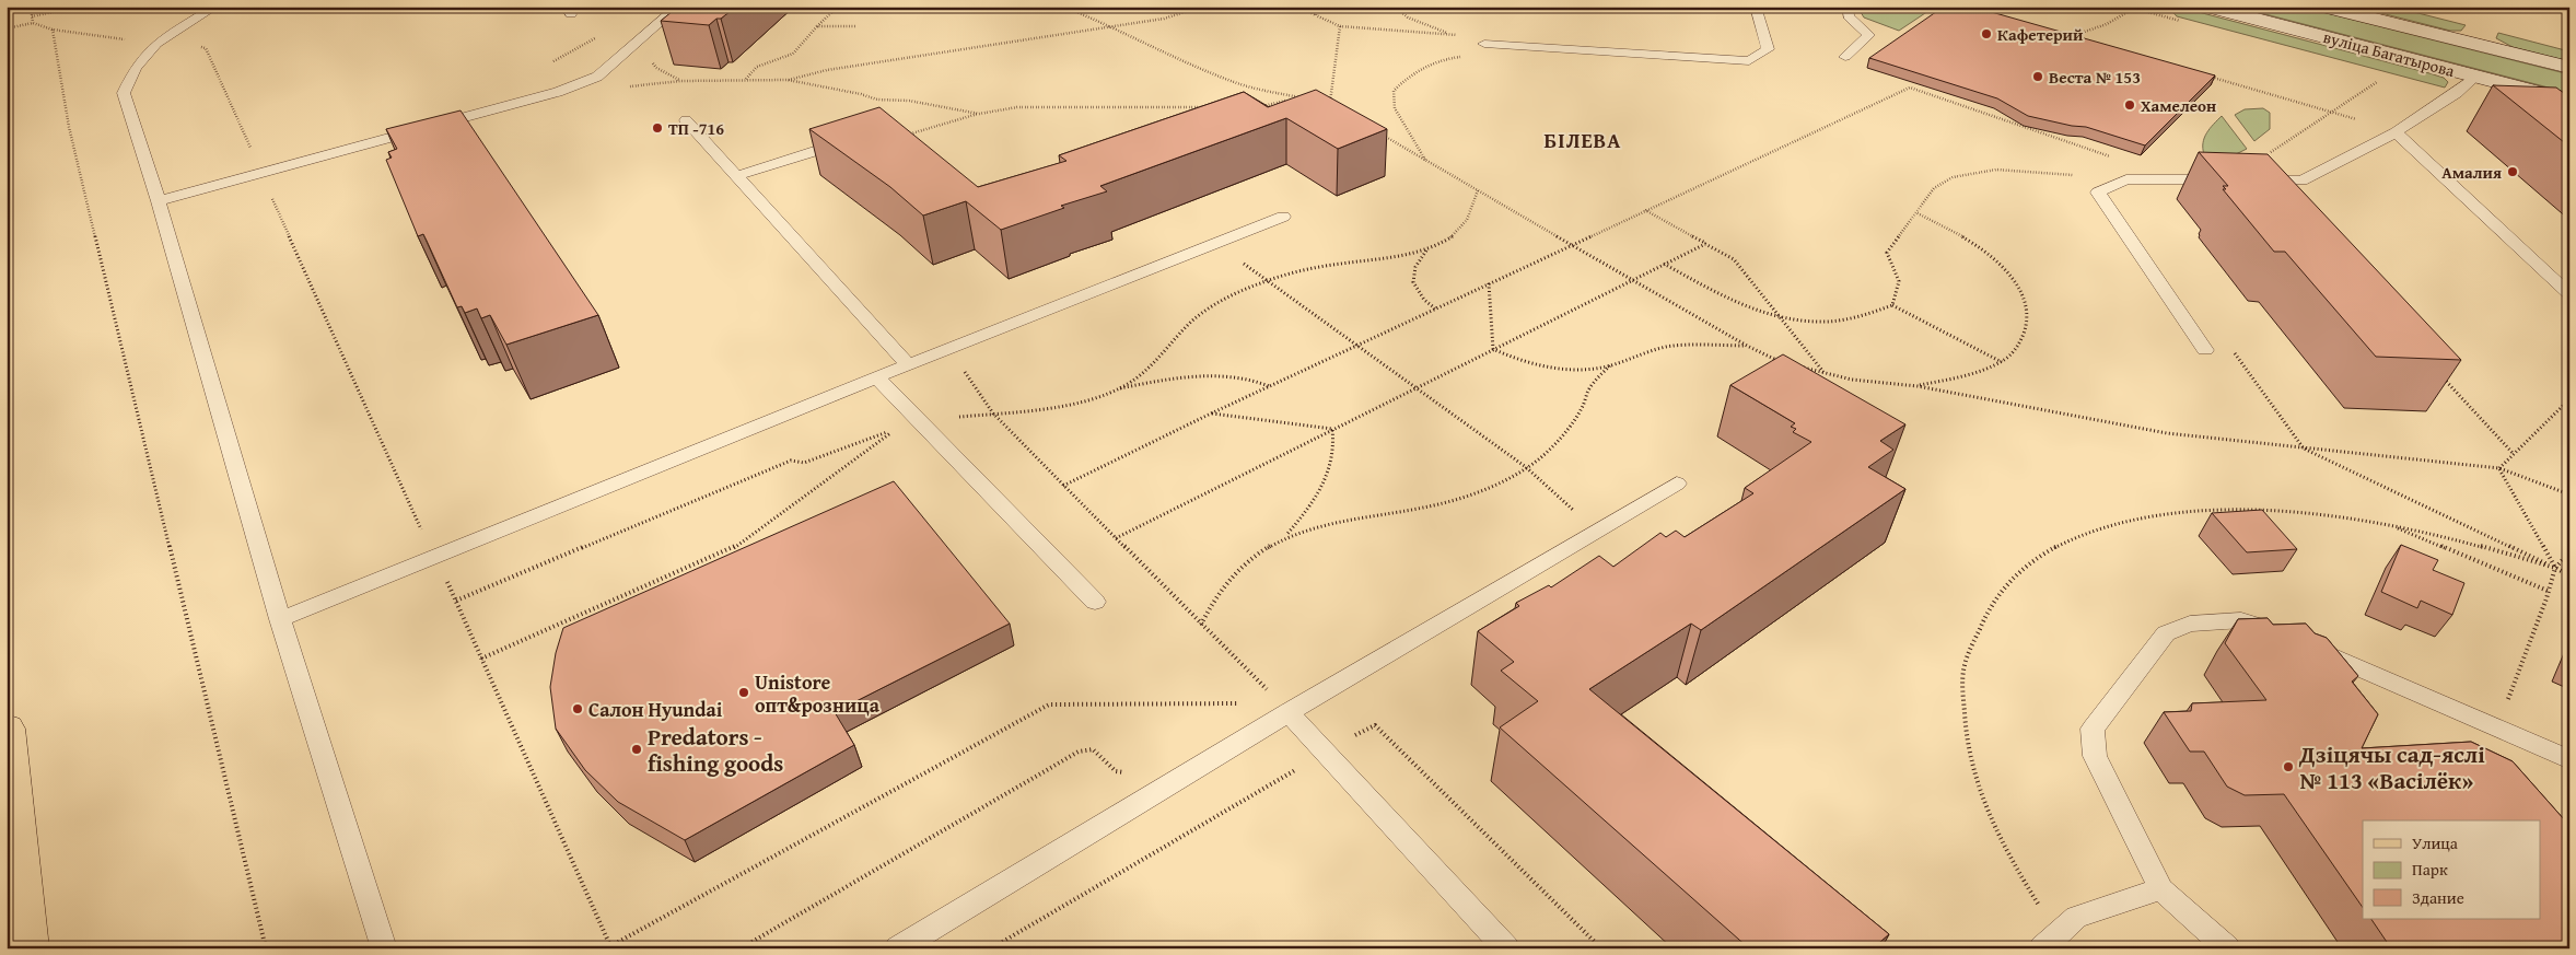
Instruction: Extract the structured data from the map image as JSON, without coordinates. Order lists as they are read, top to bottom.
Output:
{
  "streets": {
    "street": ["вуліца Багатырова"]
  },
  "districts": ["БІЛЕВА"],
  "places": [
    "Кафетерий",
    "Веста № 153",
    "Хамелеон",
    "ТП -716",
    "Амалия",
    "Unistore опт&розница",
    "Салон Hyundai",
    "Predators - fishing goods",
    "Дзіцячы сад-яслі № 113 «Васілёк»"
  ],
  "legend": ["Улица", "Парк", "Здание"]
}
